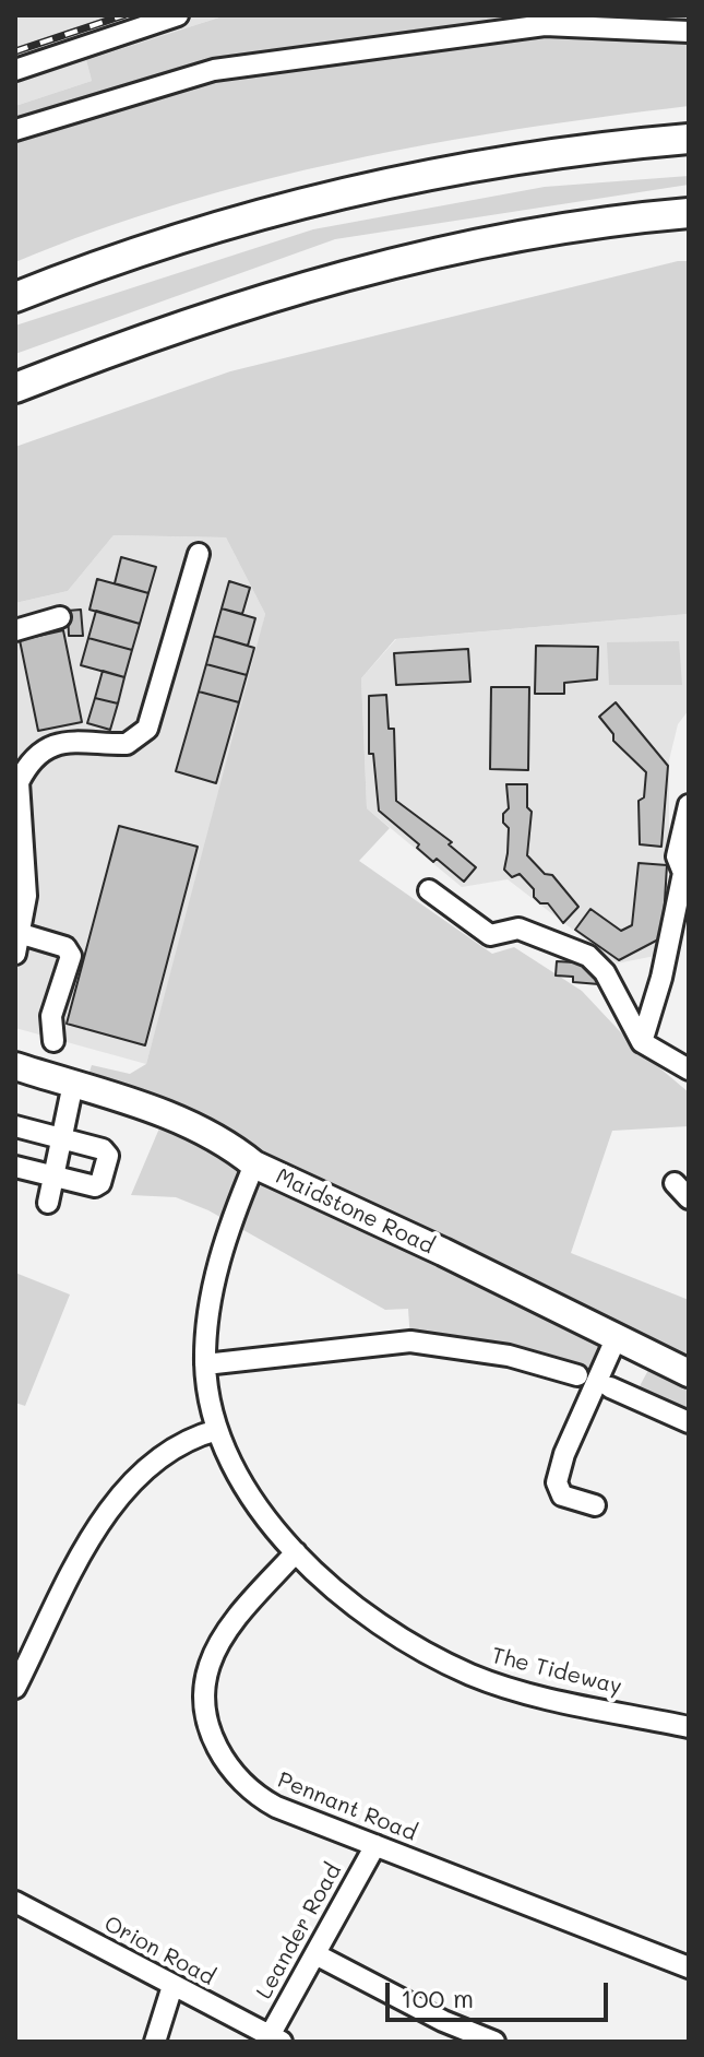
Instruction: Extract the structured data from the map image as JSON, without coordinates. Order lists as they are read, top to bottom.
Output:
{
  "streets": {
    "main road": ["Maidstone Road"],
    "street": [
      "The Tideway",
      "Pennant Road",
      "Leander Road",
      "Orion Road"
    ]
  },
  "crossings": [
    ["Maidstone Road", "The Tideway"],
    ["The Tideway", "Pennant Road"],
    ["Pennant Road", "Leander Road"],
    ["Leander Road", "Orion Road"]
  ],
  "scale_bar": "100 m"
}
